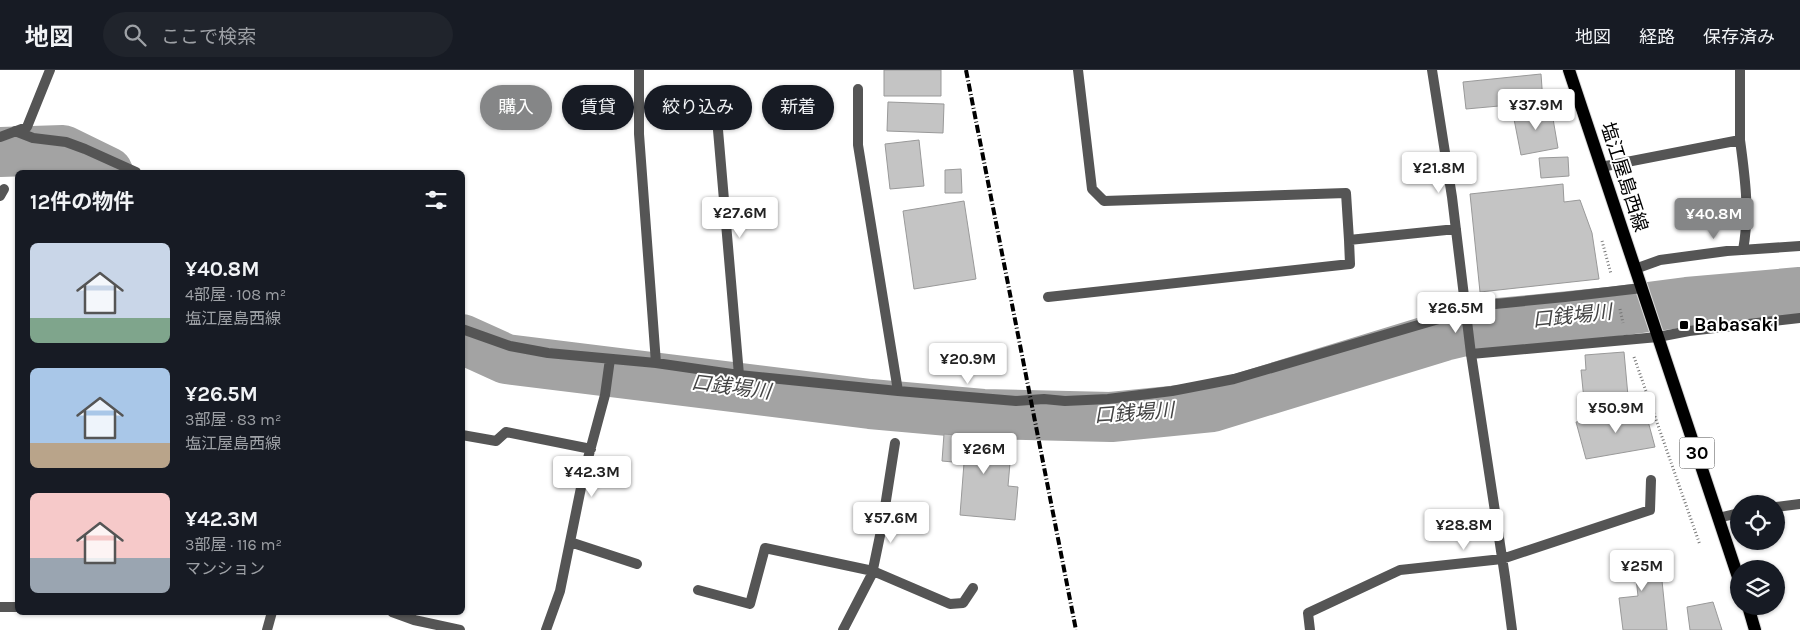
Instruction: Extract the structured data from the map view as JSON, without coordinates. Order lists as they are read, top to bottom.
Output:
{
  "streets": {
    "main road": ["塩江屋島西線", "30"]
  },
  "water": ["口銭場川"],
  "places": {
    "transit": ["Babasaki"]
  },
  "page": {
    "header": "地図",
    "search": "ここで検索",
    "nav": ["地図", "経路", "保存済み"],
    "chip": [
      "購入",
      "賃貸",
      "絞り込み",
      "新着"
    ],
    "price": [
      "¥37.9M",
      "¥21.8M",
      "¥27.6M",
      "¥40.8M",
      "¥26.5M",
      "¥20.9M",
      "¥50.9M",
      "¥26M",
      "¥42.3M",
      "¥57.6M",
      "¥28.8M",
      "¥25M"
    ],
    "heading": "12件の物件",
    "list": [
      {
        "name": "¥40.8M",
        "note": "4部屋 · 108 m² · 塩江屋島西線"
      },
      {
        "name": "¥26.5M",
        "note": "3部屋 · 83 m² · 塩江屋島西線"
      },
      {
        "name": "¥42.3M",
        "note": "3部屋 · 116 m² · マンション"
      }
    ]
  }
}
